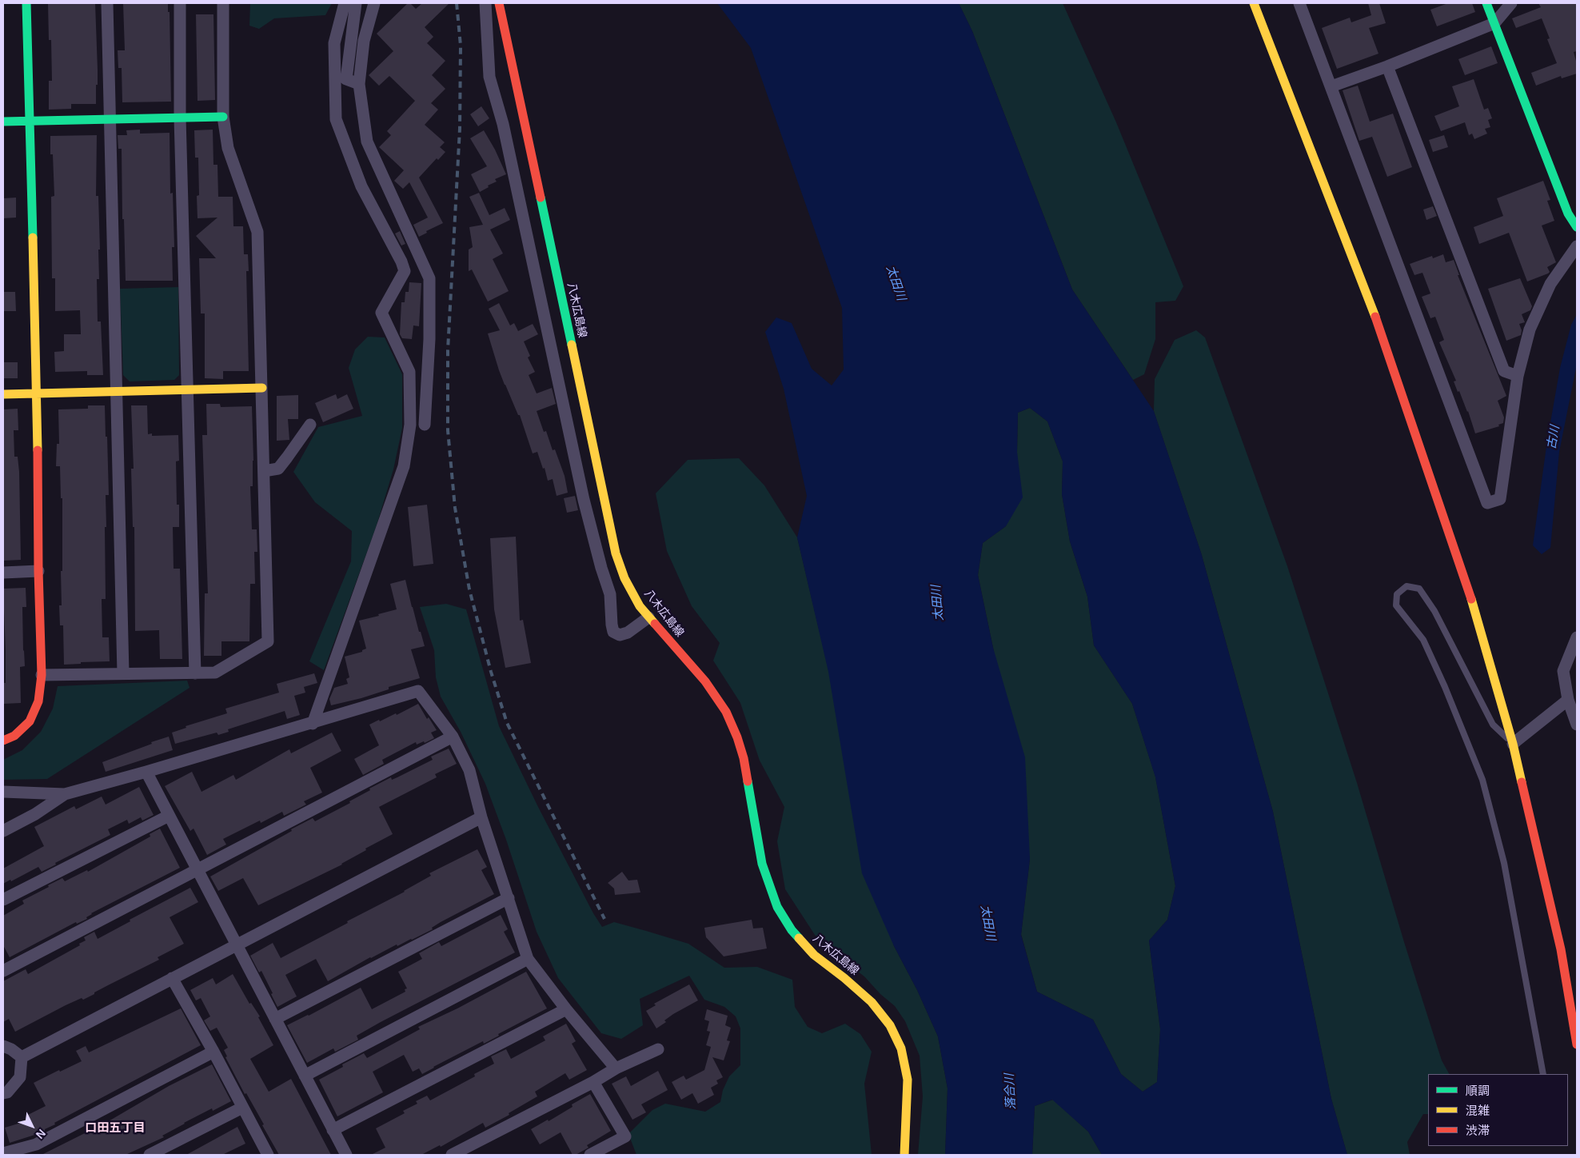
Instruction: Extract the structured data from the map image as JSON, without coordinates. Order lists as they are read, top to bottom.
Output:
{
  "streets": {
    "street": ["八木広島線"]
  },
  "districts": ["口田五丁目"],
  "water": ["太田川", "古川", "落合川"],
  "legend": ["順調", "混雑", "渋滞"],
  "north": "bottom right"
}
